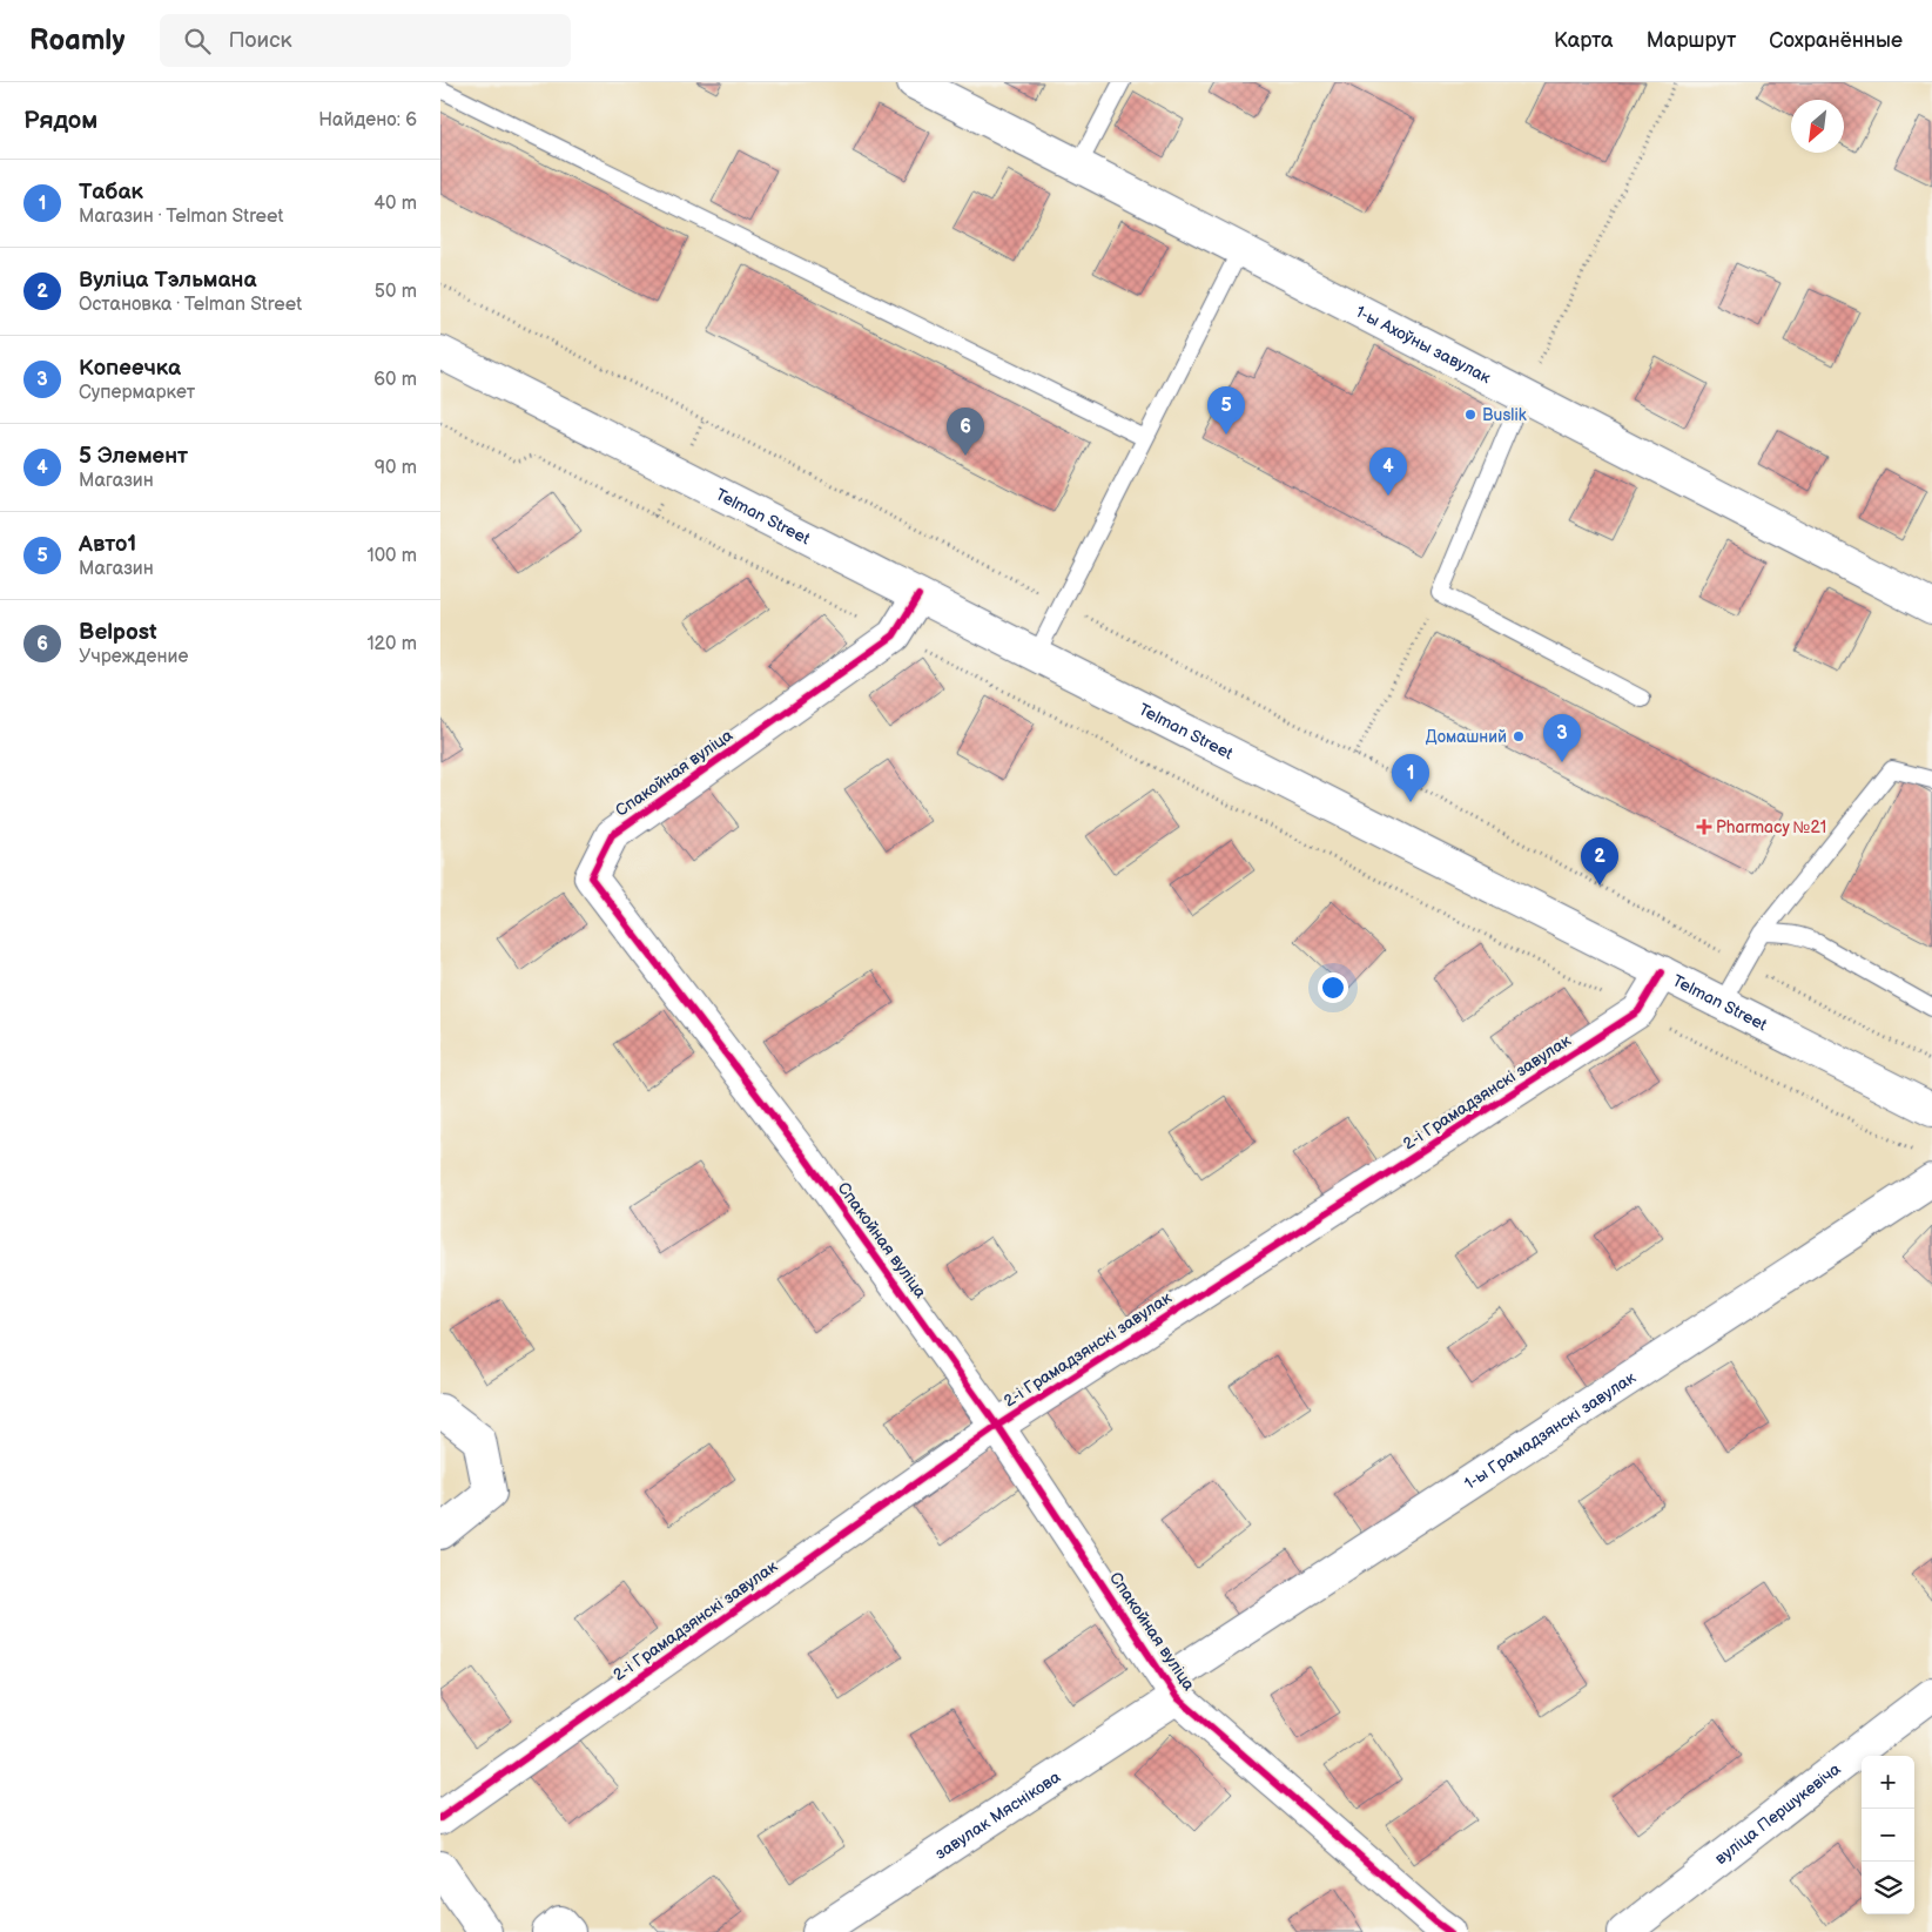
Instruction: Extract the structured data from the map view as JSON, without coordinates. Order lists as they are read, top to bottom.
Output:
{
  "streets": {
    "street": [
      "1-ы Ахоўны завулак",
      "Telman Street",
      "Спакойная вуліца",
      "2-і Грамадзянскі завулак",
      "1-ы Грамадзянскі завулак",
      "вуліца Першукевіча",
      "завулак Мяснікова"
    ]
  },
  "crossings": [
    ["Telman Street", "Спакойная вуліца"],
    ["Telman Street", "2-і Грамадзянскі завулак"],
    ["Спакойная вуліца", "2-і Грамадзянскі завулак"],
    ["Спакойная вуліца", "1-ы Грамадзянскі завулак"],
    ["Спакойная вуліца", "завулак Мяснікова"],
    ["1-ы Грамадзянскі завулак", "завулак Мяснікова"]
  ],
  "places": {
    "other": ["Buslik", "Домашний"],
    "health": ["Pharmacy №21"]
  },
  "north": "bottom left",
  "page": {
    "header": "Roamly",
    "search": "Поиск",
    "nav": ["Карта", "Маршрут", "Сохранённые"],
    "heading": ["Рядом", "Найдено: 6"],
    "list": [
      {
        "mark": "1",
        "name": "Табак",
        "note": "Магазин · Telman Street",
        "value": "40 m"
      },
      {
        "mark": "2",
        "name": "Вуліца Тэльмана",
        "note": "Остановка · Telman Street",
        "value": "50 m"
      },
      {
        "mark": "3",
        "name": "Копеечка",
        "note": "Супермаркет",
        "value": "60 m"
      },
      {
        "mark": "4",
        "name": "5 Элемент",
        "note": "Магазин",
        "value": "90 m"
      },
      {
        "mark": "5",
        "name": "Авто1",
        "note": "Магазин",
        "value": "100 m"
      },
      {
        "mark": "6",
        "name": "Belpost",
        "note": "Учреждение",
        "value": "120 m"
      }
    ],
    "pins": [
      "5",
      "6",
      "4",
      "3",
      "1",
      "2"
    ],
    "map_buttons": ["+", "−"]
  }
}
